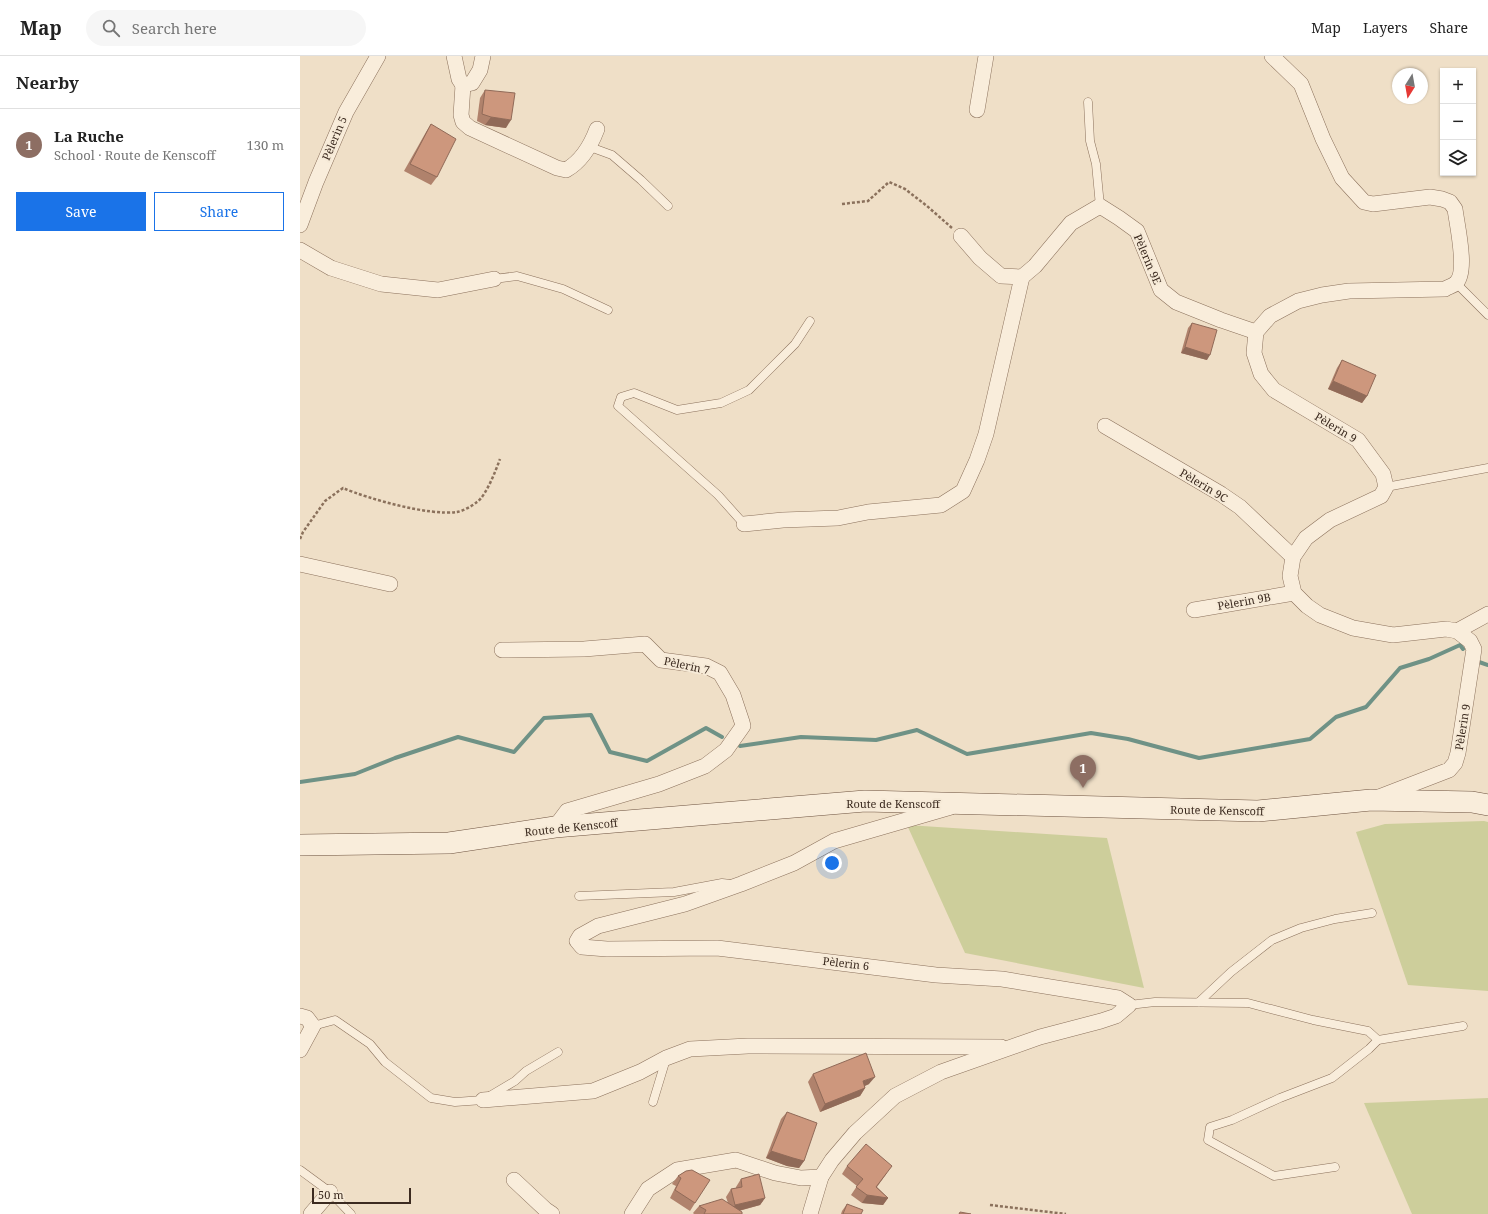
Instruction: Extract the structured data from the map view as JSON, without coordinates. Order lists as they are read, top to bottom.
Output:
{
  "streets": {
    "main road": ["Route de Kenscoff"],
    "street": [
      "Pèlerin 5",
      "Pèlerin 9E",
      "Pèlerin 9",
      "Pèlerin 9C",
      "Pèlerin 9B",
      "Pèlerin 7",
      "Pèlerin 6"
    ]
  },
  "crossings": [
    ["Pèlerin 9E", "Pèlerin 9"],
    ["Pèlerin 9", "Route de Kenscoff"],
    ["Pèlerin 7", "Route de Kenscoff"],
    ["Route de Kenscoff", "Pèlerin 6"]
  ],
  "scale_bar": "50 m",
  "north": "bottom",
  "page": {
    "header": "Map",
    "search": "Search here",
    "nav": ["Map", "Layers", "Share"],
    "heading": "Nearby",
    "map_buttons": ["+", "−"],
    "list": [
      {
        "mark": "1",
        "name": "La Ruche",
        "note": "School · Route de Kenscoff",
        "value": "130 m"
      }
    ],
    "buttons": ["Save", "Share"],
    "pins": "1",
    "scale": "50 m"
  }
}
